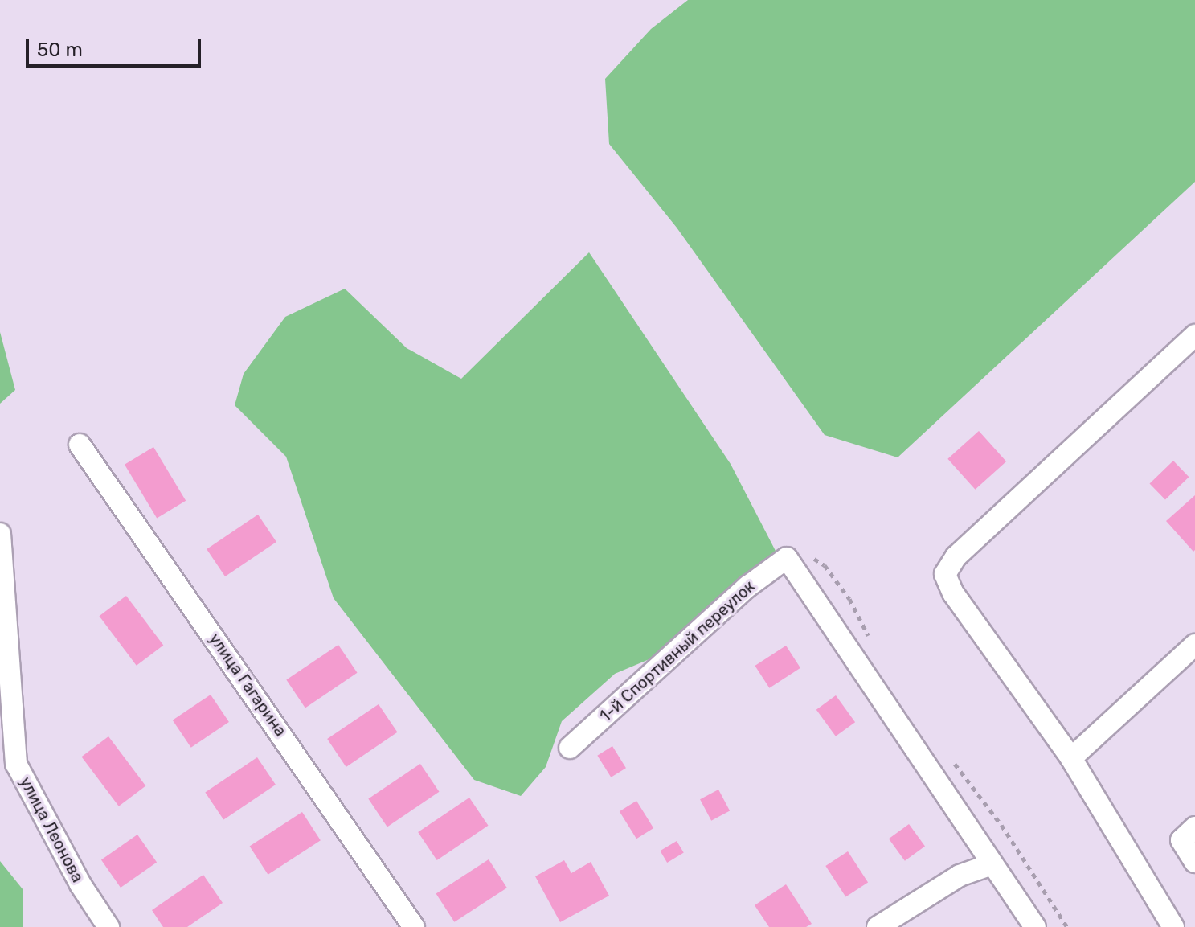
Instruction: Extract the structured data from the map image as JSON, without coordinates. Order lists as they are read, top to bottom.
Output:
{
  "streets": {
    "street": ["1-й Спортивный переулок", "улица Гагарина", "улица Леонова"]
  },
  "scale_bar": "50 m"
}
